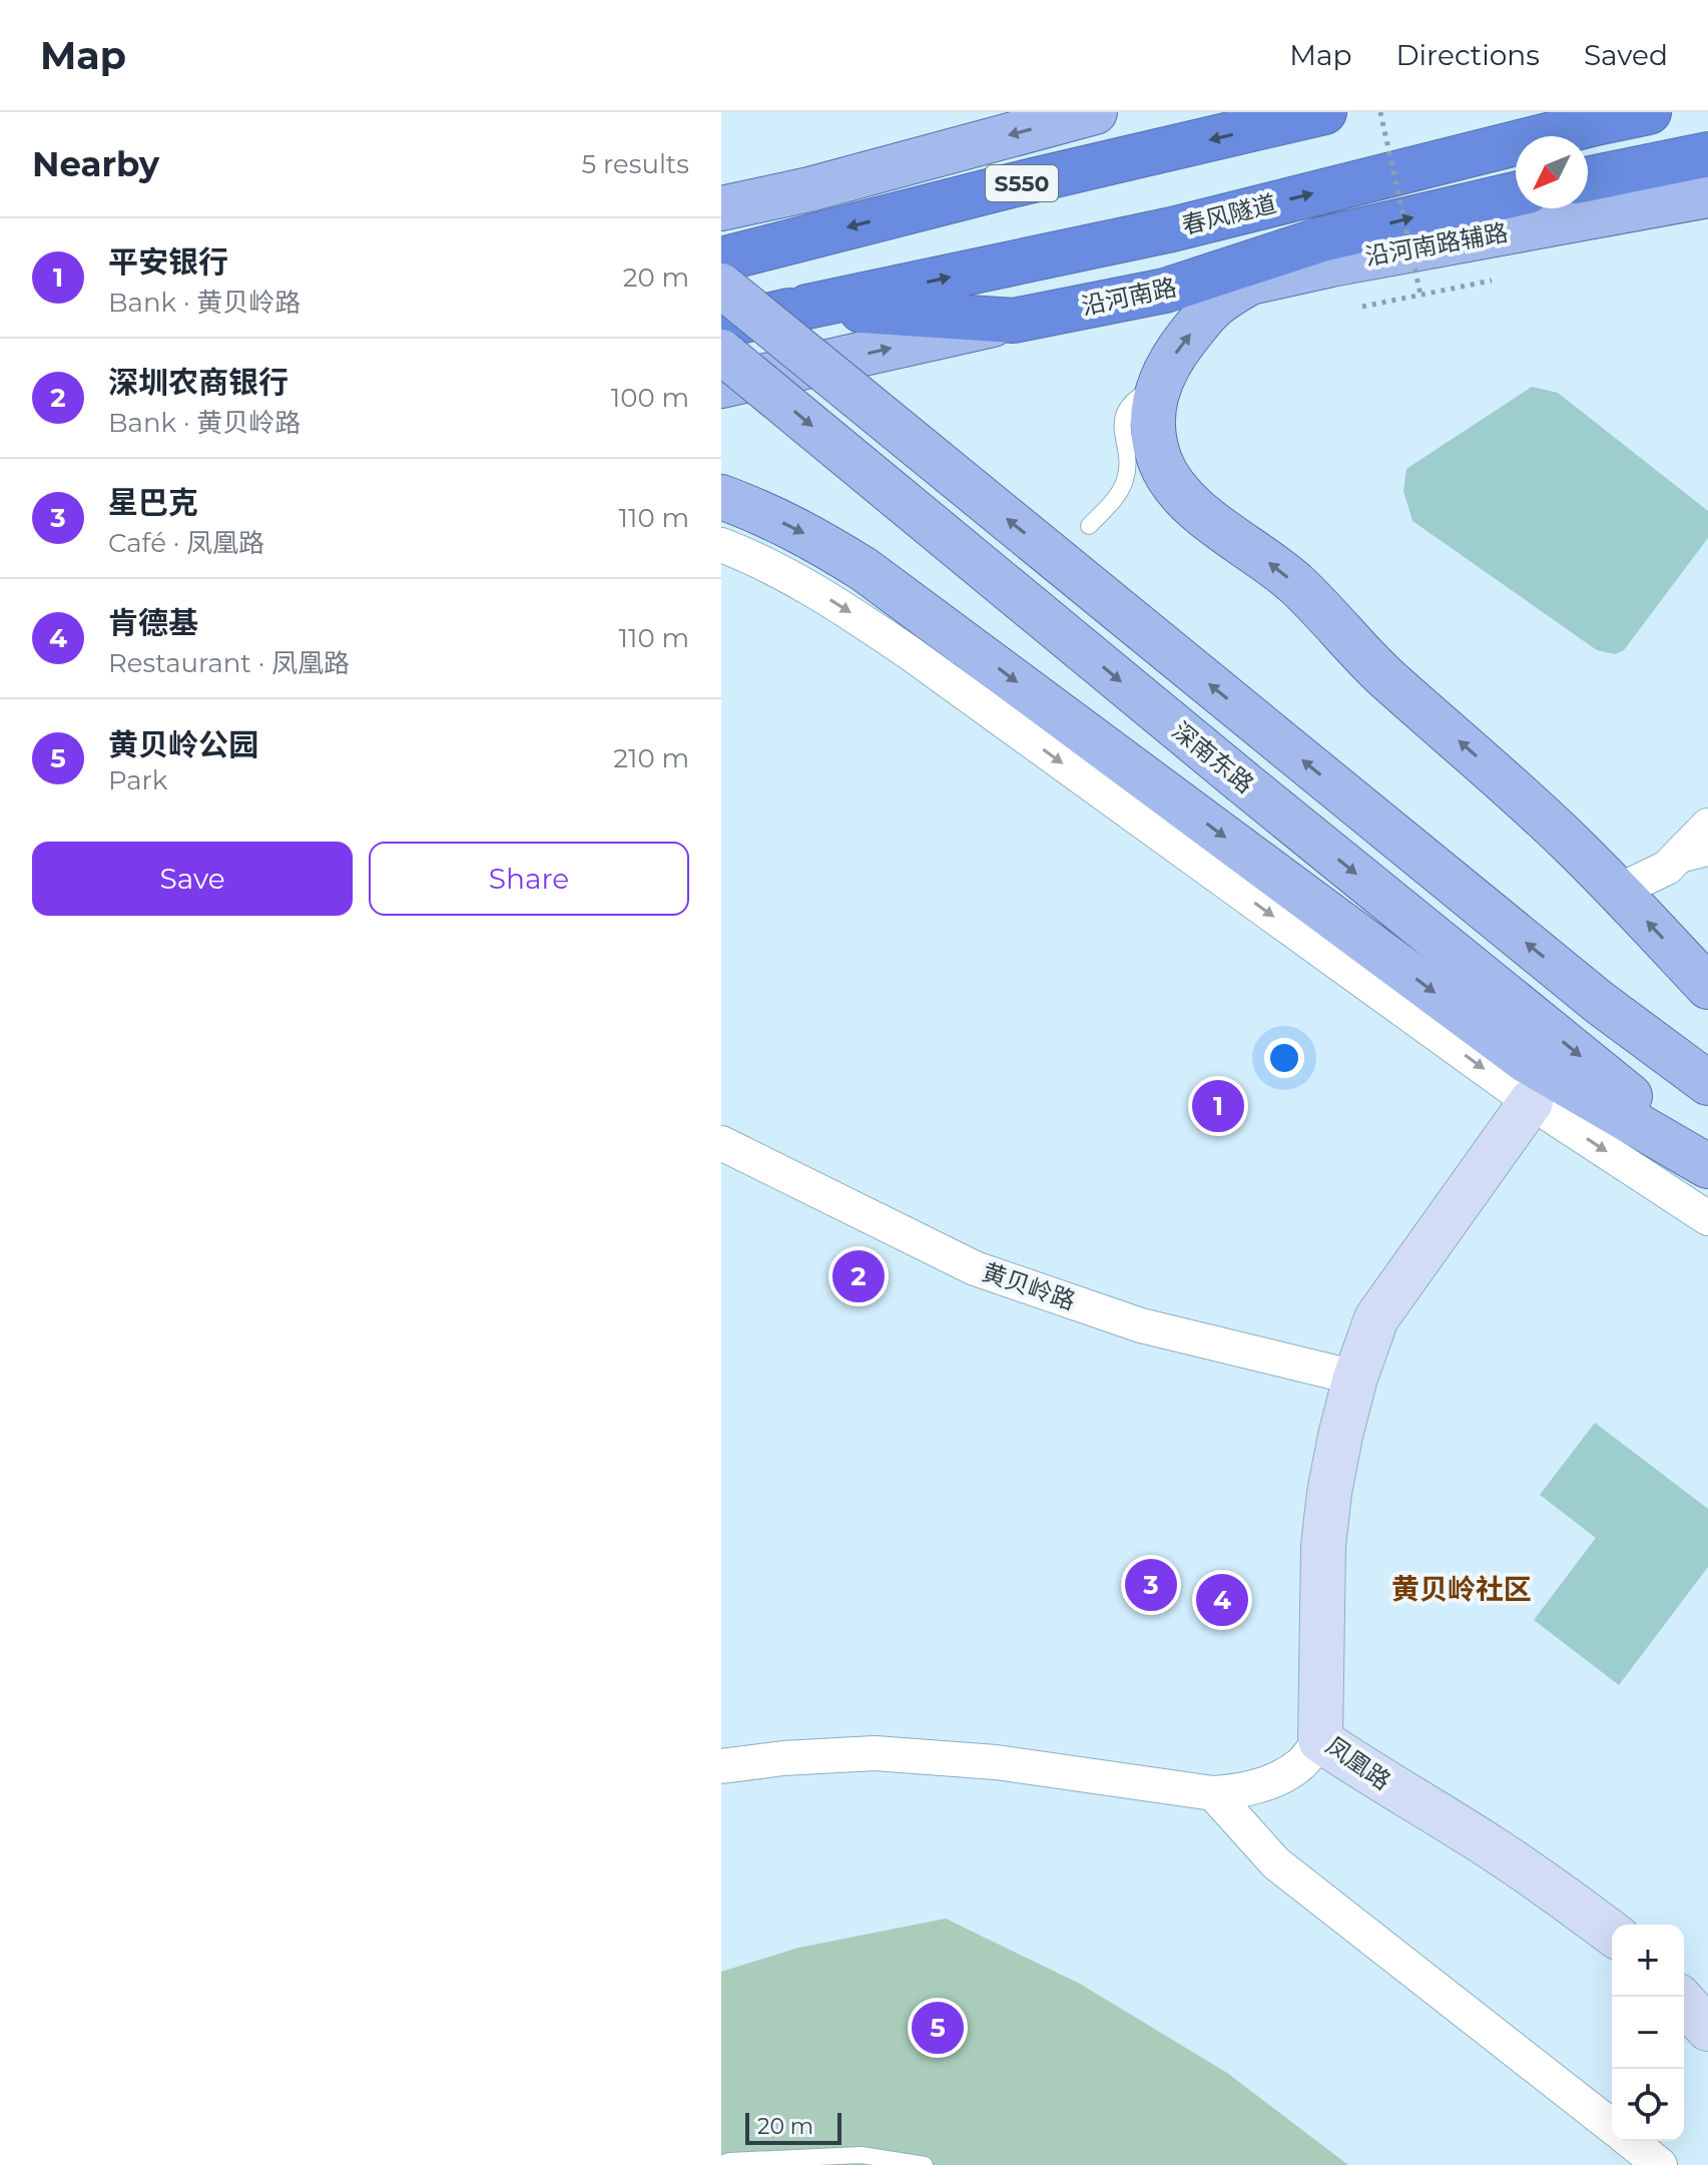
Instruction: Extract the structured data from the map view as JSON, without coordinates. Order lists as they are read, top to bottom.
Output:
{
  "streets": {
    "highway": ["S550", "春风隧道", "沿河南路"],
    "main road": ["沿河南路辅路", "深南东路"],
    "street": ["黄贝岭路", "凤凰路"]
  },
  "crossings": [
    ["春风隧道", "沿河南路"],
    ["沿河南路辅路", "沿河南路"],
    ["黄贝岭路", "凤凰路"]
  ],
  "districts": ["黄贝岭社区"],
  "scale_bar": "20 m",
  "north": "bottom left",
  "page": {
    "header": "Map",
    "nav": ["Map", "Directions", "Saved"],
    "heading": ["Nearby", "5 results"],
    "list": [
      {
        "mark": "1",
        "name": "平安银行",
        "note": "Bank · 黄贝岭路",
        "value": "20 m"
      },
      {
        "mark": "2",
        "name": "深圳农商银行",
        "note": "Bank · 黄贝岭路",
        "value": "100 m"
      },
      {
        "mark": "3",
        "name": "星巴克",
        "note": "Café · 凤凰路",
        "value": "110 m"
      },
      {
        "mark": "4",
        "name": "肯德基",
        "note": "Restaurant · 凤凰路",
        "value": "110 m"
      },
      {
        "mark": "5",
        "name": "黄贝岭公园",
        "note": "Park",
        "value": "210 m"
      }
    ],
    "buttons": ["Save", "Share"],
    "pins": [
      "1",
      "2",
      "3",
      "4",
      "5"
    ],
    "map_buttons": ["+", "−"],
    "scale": "20 m"
  }
}
